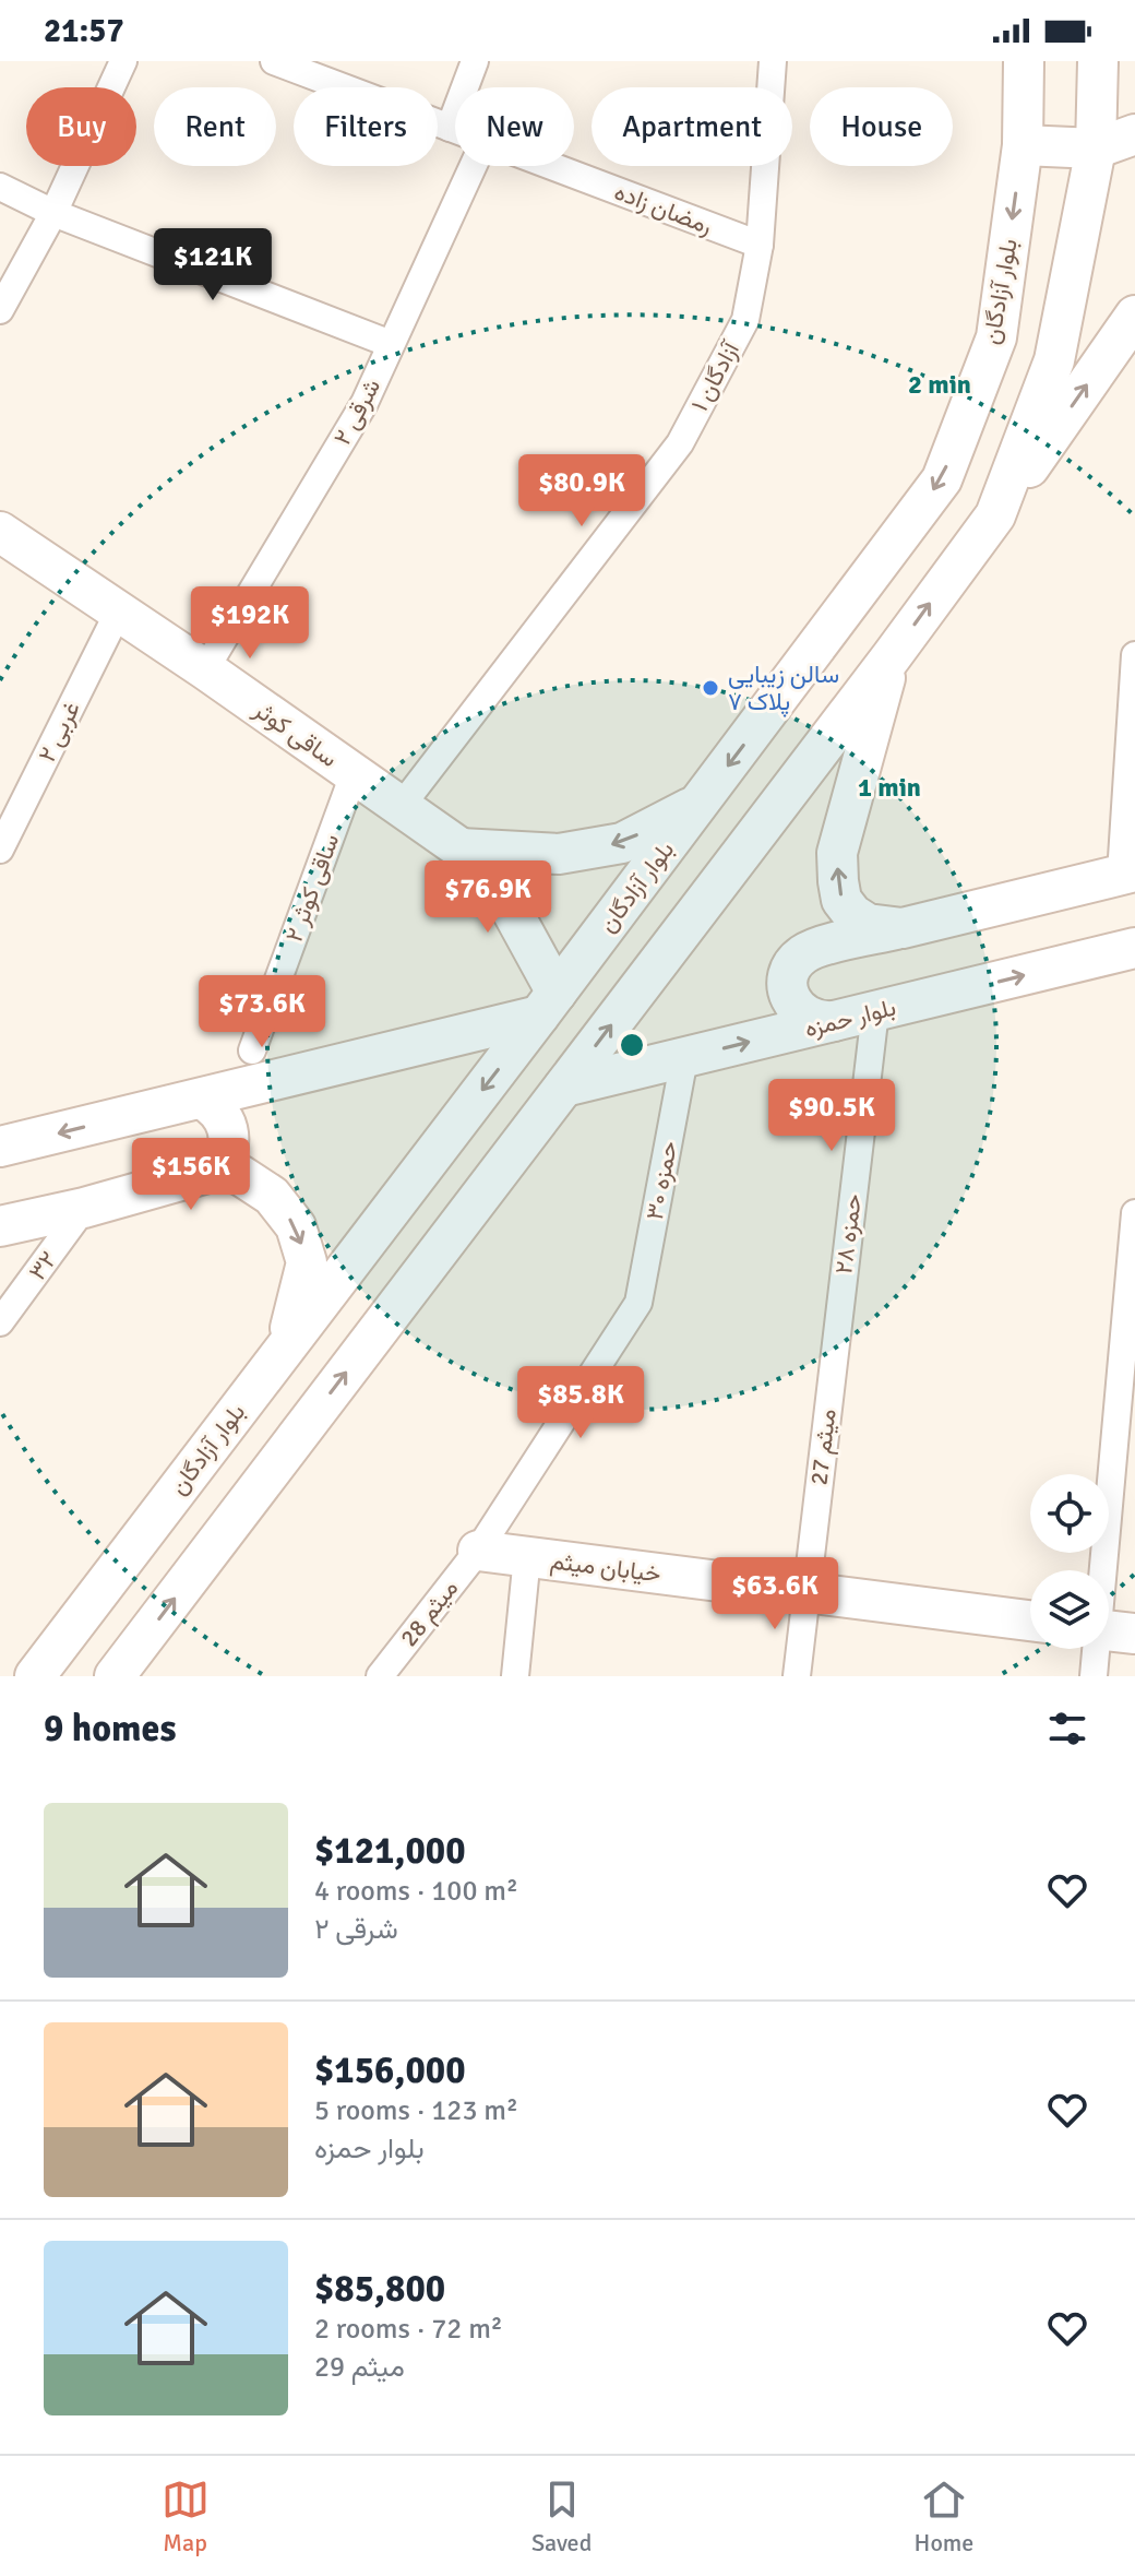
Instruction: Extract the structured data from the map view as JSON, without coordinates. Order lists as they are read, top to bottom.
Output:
{
  "streets": {
    "main road": [
      "بلوار آزادگان",
      "ساقی کوثر",
      "بلوار حمزه",
      "خیابان میثم"
    ],
    "street": [
      "رمضان زاده",
      "آزادگان ۱",
      "۲ شرقی",
      "۲ غربی",
      "ساقی کوثر ۲",
      "حمزه ۳۰",
      "حمزه ۲۸",
      "۳۲",
      "میثم 27",
      "میثم 28"
    ]
  },
  "crossings": [
    ["رمضان زاده", "آزادگان ۱"],
    ["بلوار آزادگان", "ساقی کوثر"],
    ["آزادگان ۱", "ساقی کوثر"],
    ["۲ شرقی", "ساقی کوثر"],
    ["۲ غربی", "ساقی کوثر"],
    ["ساقی کوثر", "ساقی کوثر ۲"],
    ["بلوار حمزه", "حمزه ۳۰"],
    ["بلوار حمزه", "حمزه ۲۸"],
    ["حمزه ۳۰", "میثم 28"],
    ["حمزه ۲۸", "میثم 27"],
    ["میثم 27", "خیابان میثم"],
    ["خیابان میثم", "میثم 28"]
  ],
  "places": ["سالن زیبایی پلاک ۷"],
  "page": {
    "status": "21:57",
    "chip": [
      "Buy",
      "Rent",
      "Filters",
      "New",
      "Apartment",
      "House"
    ],
    "price": [
      "$121K",
      "$80.9K",
      "$192K",
      "$76.9K",
      "$73.6K",
      "$90.5K",
      "$156K",
      "$85.8K",
      "$63.6K"
    ],
    "heading": "9 homes",
    "list": [
      {
        "name": "$121,000",
        "note": "4 rooms · 100 m² · ۲ شرقی"
      },
      {
        "name": "$156,000",
        "note": "5 rooms · 123 m² · بلوار حمزه"
      },
      {
        "name": "$85,800",
        "note": "2 rooms · 72 m² · میثم 29"
      }
    ],
    "tabs": ["Map", "Saved", "Home"]
  },
  "rings": ["2 min", "1 min"]
}
